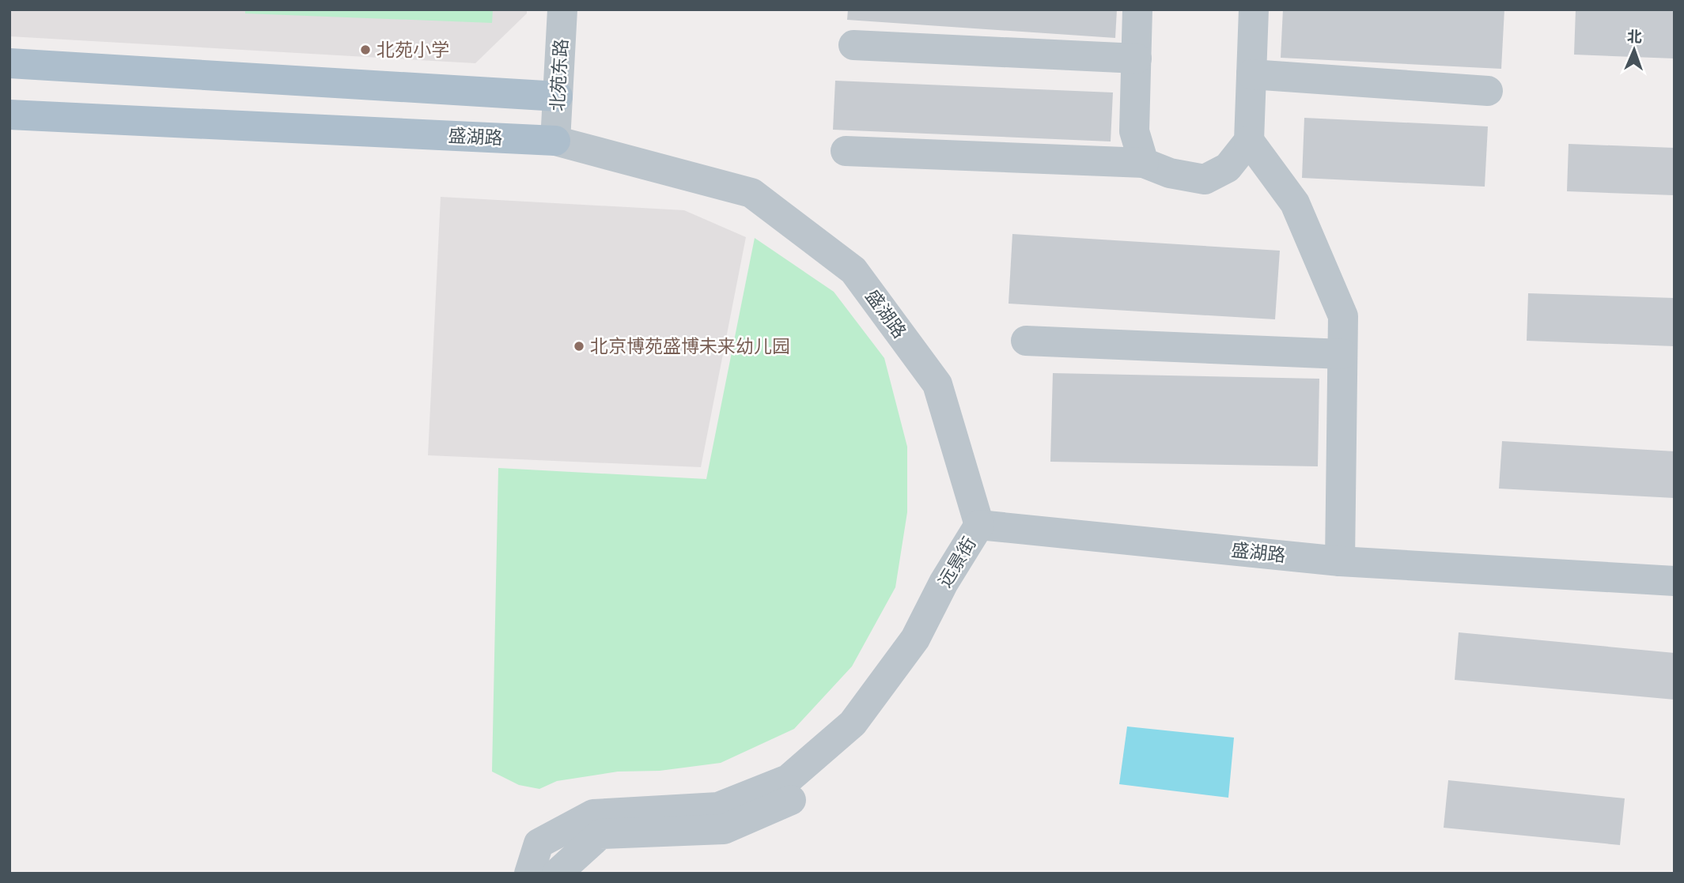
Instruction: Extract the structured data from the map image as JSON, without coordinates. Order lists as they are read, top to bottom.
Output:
{
  "streets": {
    "main road": ["盛湖路"],
    "street": ["北苑东路", "远景街"]
  },
  "crossings": [
    ["北苑东路", "盛湖路"],
    ["盛湖路", "远景街"]
  ],
  "places": ["北苑小学", "北京博苑盛博未来幼儿园"],
  "north": "top"
}
